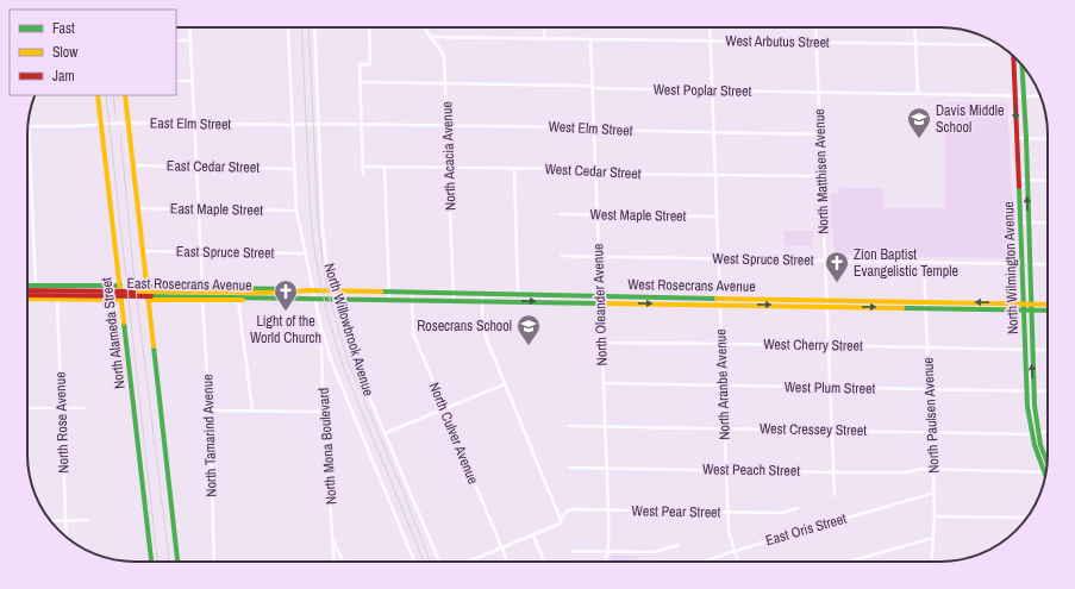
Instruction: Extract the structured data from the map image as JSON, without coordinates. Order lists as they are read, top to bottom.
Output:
{
  "streets": {
    "main road": [
      "North Wilmington Avenue",
      "East Rosecrans Avenue",
      "West Rosecrans Avenue",
      "North Alameda Street"
    ],
    "street": [
      "West Arbutus Street",
      "West Poplar Street",
      "East Elm Street",
      "West Elm Street",
      "North Acacia Avenue",
      "East Cedar Street",
      "West Cedar Street",
      "North Matthisen Avenue",
      "East Maple Street",
      "West Maple Street",
      "East Spruce Street",
      "West Spruce Street",
      "North Oleander Avenue",
      "North Willowbrook Avenue",
      "West Cherry Street",
      "North Aranbe Avenue",
      "West Plum Street",
      "North Paulsen Avenue",
      "North Rose Avenue",
      "West Cressey Street",
      "North Culver Avenue",
      "North Tamarind Avenue",
      "North Mona Boulevard",
      "West Peach Street",
      "West Pear Street",
      "East Oris Street"
    ]
  },
  "crossings": [
    ["West Arbutus Street", "North Acacia Avenue"],
    ["West Arbutus Street", "North Matthisen Avenue"],
    ["West Arbutus Street", "North Oleander Avenue"],
    ["West Poplar Street", "North Acacia Avenue"],
    ["West Poplar Street", "North Matthisen Avenue"],
    ["West Poplar Street", "North Wilmington Avenue"],
    ["West Poplar Street", "North Oleander Avenue"],
    ["East Elm Street", "West Elm Street"],
    ["East Elm Street", "North Willowbrook Avenue"],
    ["East Elm Street", "North Alameda Street"],
    ["West Elm Street", "North Acacia Avenue"],
    ["West Elm Street", "North Matthisen Avenue"],
    ["West Elm Street", "North Oleander Avenue"],
    ["West Elm Street", "North Aranbe Avenue"],
    ["North Acacia Avenue", "West Cedar Street"],
    ["North Acacia Avenue", "West Rosecrans Avenue"],
    ["East Cedar Street", "North Willowbrook Avenue"],
    ["West Cedar Street", "North Matthisen Avenue"],
    ["West Cedar Street", "North Oleander Avenue"],
    ["West Cedar Street", "North Aranbe Avenue"],
    ["North Matthisen Avenue", "West Spruce Street"],
    ["North Matthisen Avenue", "West Rosecrans Avenue"],
    ["North Matthisen Avenue", "West Cherry Street"],
    ["North Matthisen Avenue", "West Plum Street"],
    ["North Matthisen Avenue", "West Cressey Street"],
    ["North Matthisen Avenue", "West Peach Street"],
    ["East Maple Street", "North Willowbrook Avenue"],
    ["West Maple Street", "North Oleander Avenue"],
    ["West Maple Street", "North Aranbe Avenue"],
    ["East Spruce Street", "North Willowbrook Avenue"],
    ["West Spruce Street", "North Wilmington Avenue"],
    ["West Spruce Street", "North Oleander Avenue"],
    ["West Spruce Street", "North Aranbe Avenue"],
    ["West Spruce Street", "North Paulsen Avenue"],
    ["North Wilmington Avenue", "West Rosecrans Avenue"],
    ["North Wilmington Avenue", "West Cherry Street"],
    ["North Wilmington Avenue", "West Plum Street"],
    ["North Wilmington Avenue", "West Cressey Street"],
    ["North Wilmington Avenue", "West Peach Street"],
    ["East Rosecrans Avenue", "West Rosecrans Avenue"],
    ["East Rosecrans Avenue", "North Willowbrook Avenue"],
    ["East Rosecrans Avenue", "North Rose Avenue"],
    ["West Rosecrans Avenue", "North Oleander Avenue"],
    ["West Rosecrans Avenue", "North Willowbrook Avenue"],
    ["West Rosecrans Avenue", "North Aranbe Avenue"],
    ["West Rosecrans Avenue", "North Paulsen Avenue"],
    ["West Rosecrans Avenue", "North Culver Avenue"],
    ["North Oleander Avenue", "West Cherry Street"],
    ["North Oleander Avenue", "West Plum Street"],
    ["North Oleander Avenue", "West Cressey Street"],
    ["North Oleander Avenue", "West Peach Street"],
    ["North Oleander Avenue", "West Pear Street"],
    ["North Willowbrook Avenue", "North Mona Boulevard"],
    ["West Cherry Street", "North Aranbe Avenue"],
    ["West Cherry Street", "North Paulsen Avenue"],
    ["North Aranbe Avenue", "West Plum Street"],
    ["North Aranbe Avenue", "West Cressey Street"],
    ["North Aranbe Avenue", "West Peach Street"],
    ["North Aranbe Avenue", "West Pear Street"],
    ["North Aranbe Avenue", "East Oris Street"],
    ["West Plum Street", "North Paulsen Avenue"],
    ["North Paulsen Avenue", "West Cressey Street"],
    ["North Paulsen Avenue", "West Peach Street"],
    ["North Paulsen Avenue", "East Oris Street"]
  ],
  "places": {
    "school or university": ["Davis Middle School", "Rosecrans School"],
    "church": ["Zion Baptist Evangelistic Temple", "Light of the World Church"]
  },
  "legend": ["Fast", "Slow", "Jam"]
}
